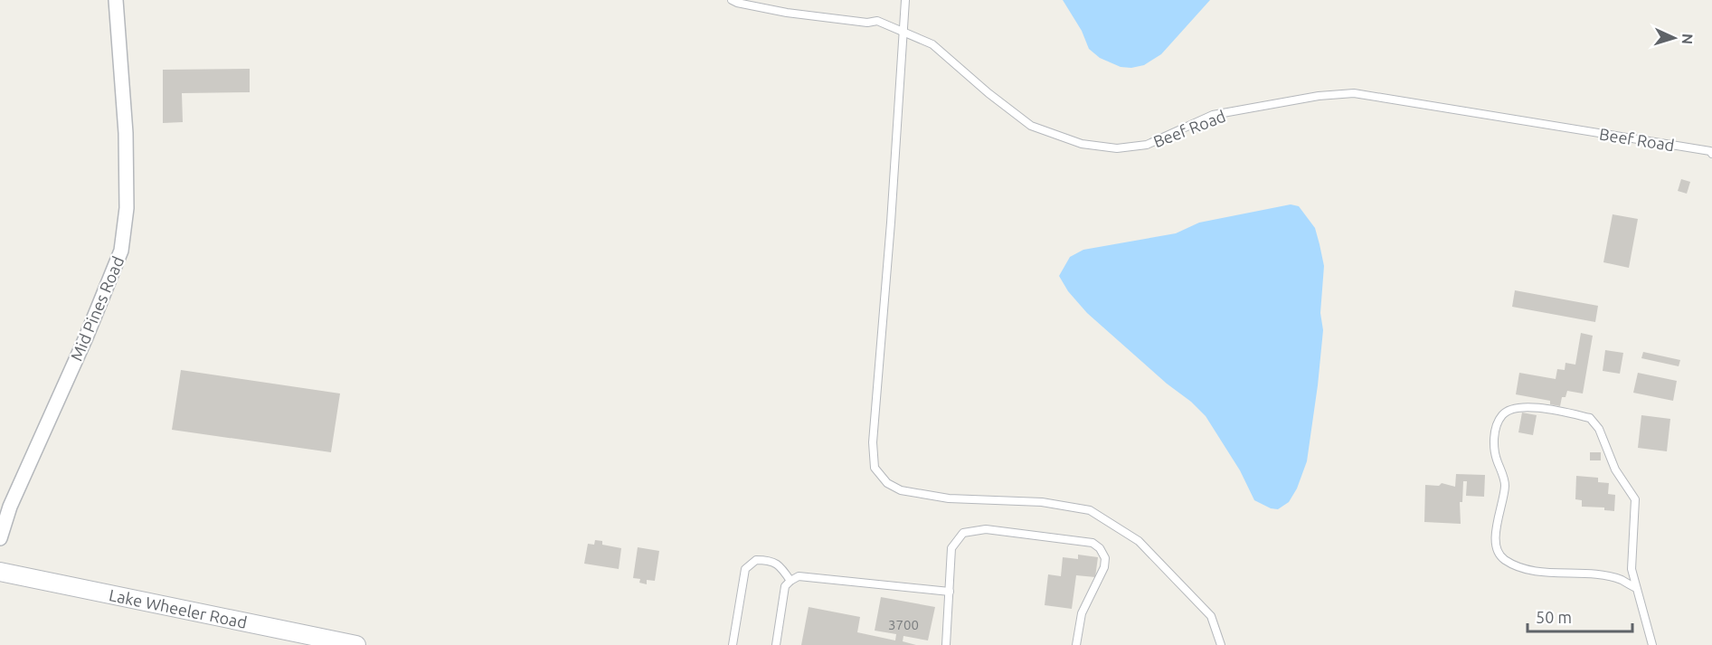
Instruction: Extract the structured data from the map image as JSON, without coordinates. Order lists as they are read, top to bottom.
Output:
{
  "streets": {
    "street": ["Mid Pines Road", "Lake Wheeler Road"],
    "lane": ["Beef Road"]
  },
  "house_numbers": ["3700"],
  "scale_bar": "50 m",
  "north": "right"
}
